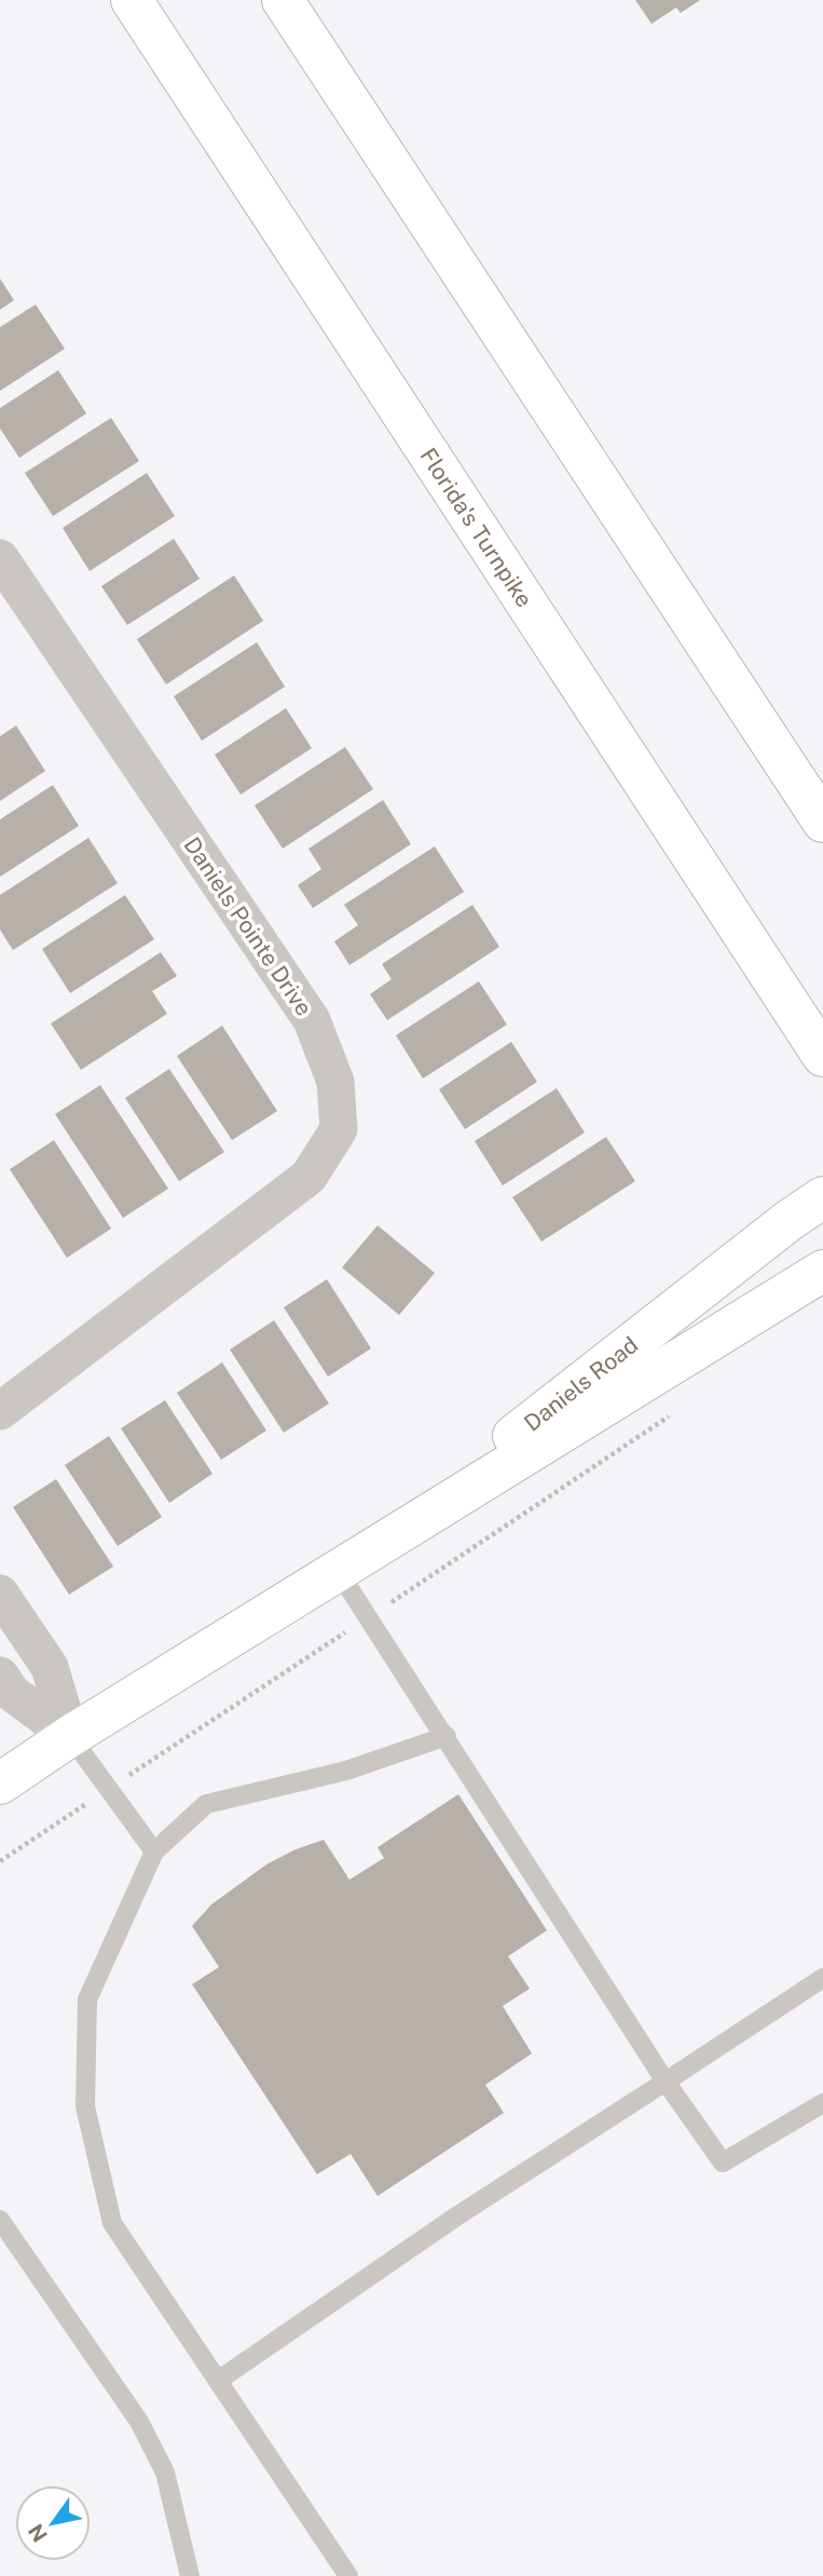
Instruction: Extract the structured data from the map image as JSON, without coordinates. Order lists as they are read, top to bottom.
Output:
{
  "streets": {
    "main road": ["Florida's Turnpike", "Daniels Road"],
    "street": ["Daniels Pointe Drive"]
  },
  "north": "bottom left"
}
